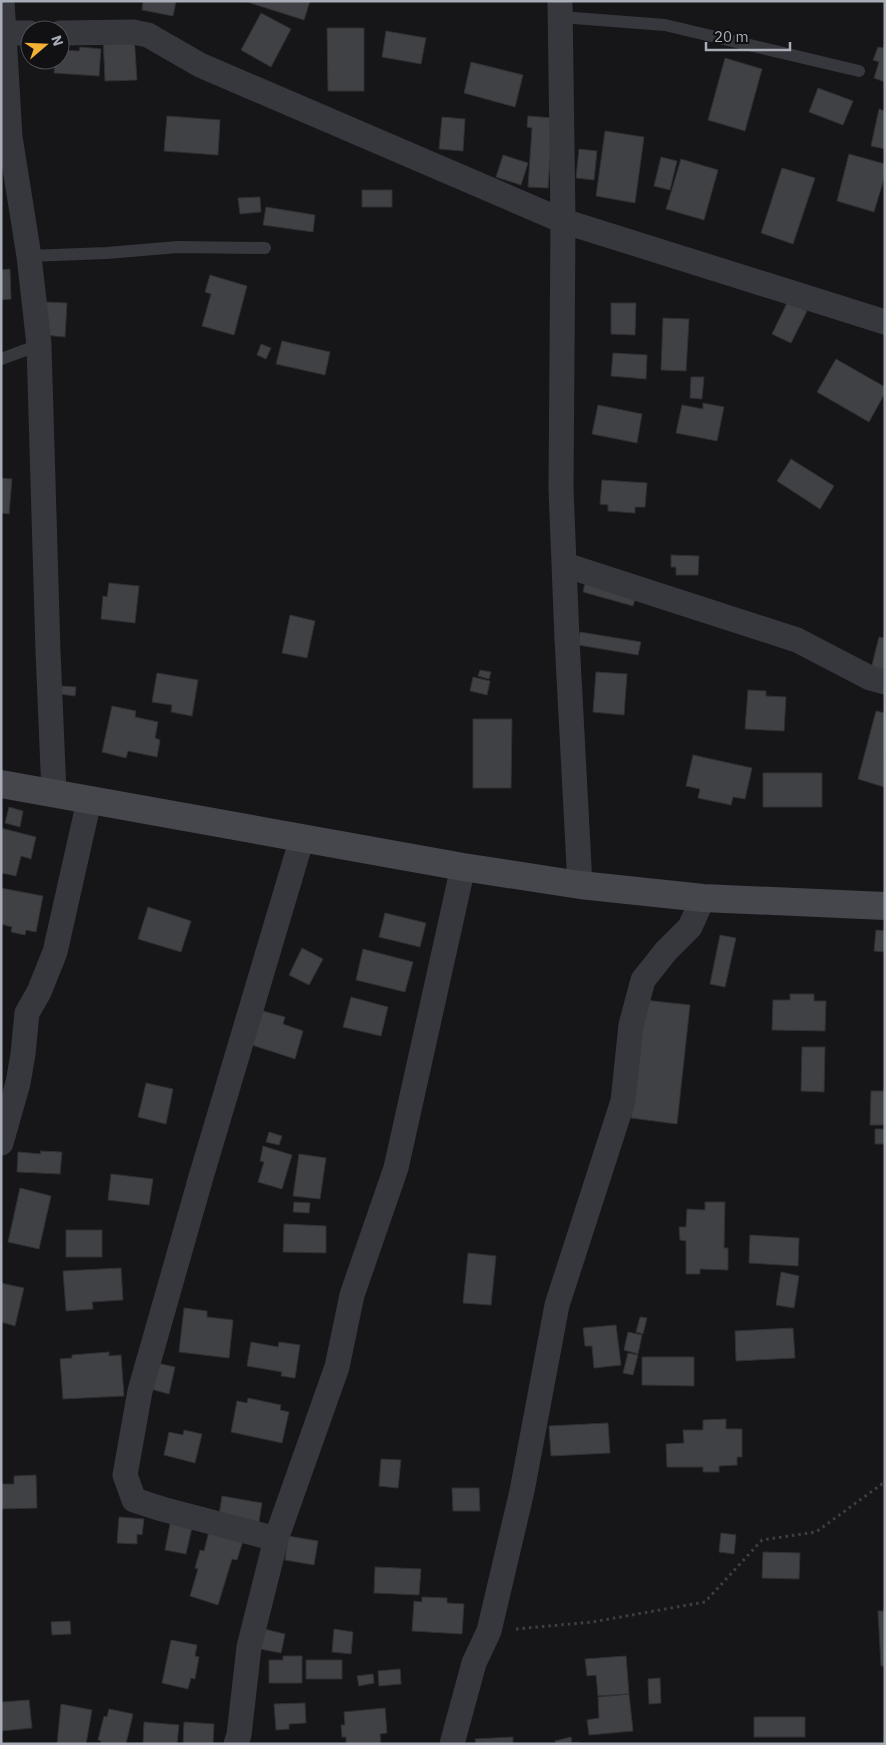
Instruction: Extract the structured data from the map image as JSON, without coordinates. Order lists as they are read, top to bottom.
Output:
{
  "scale_bar": "20 m",
  "north": "right"
}
